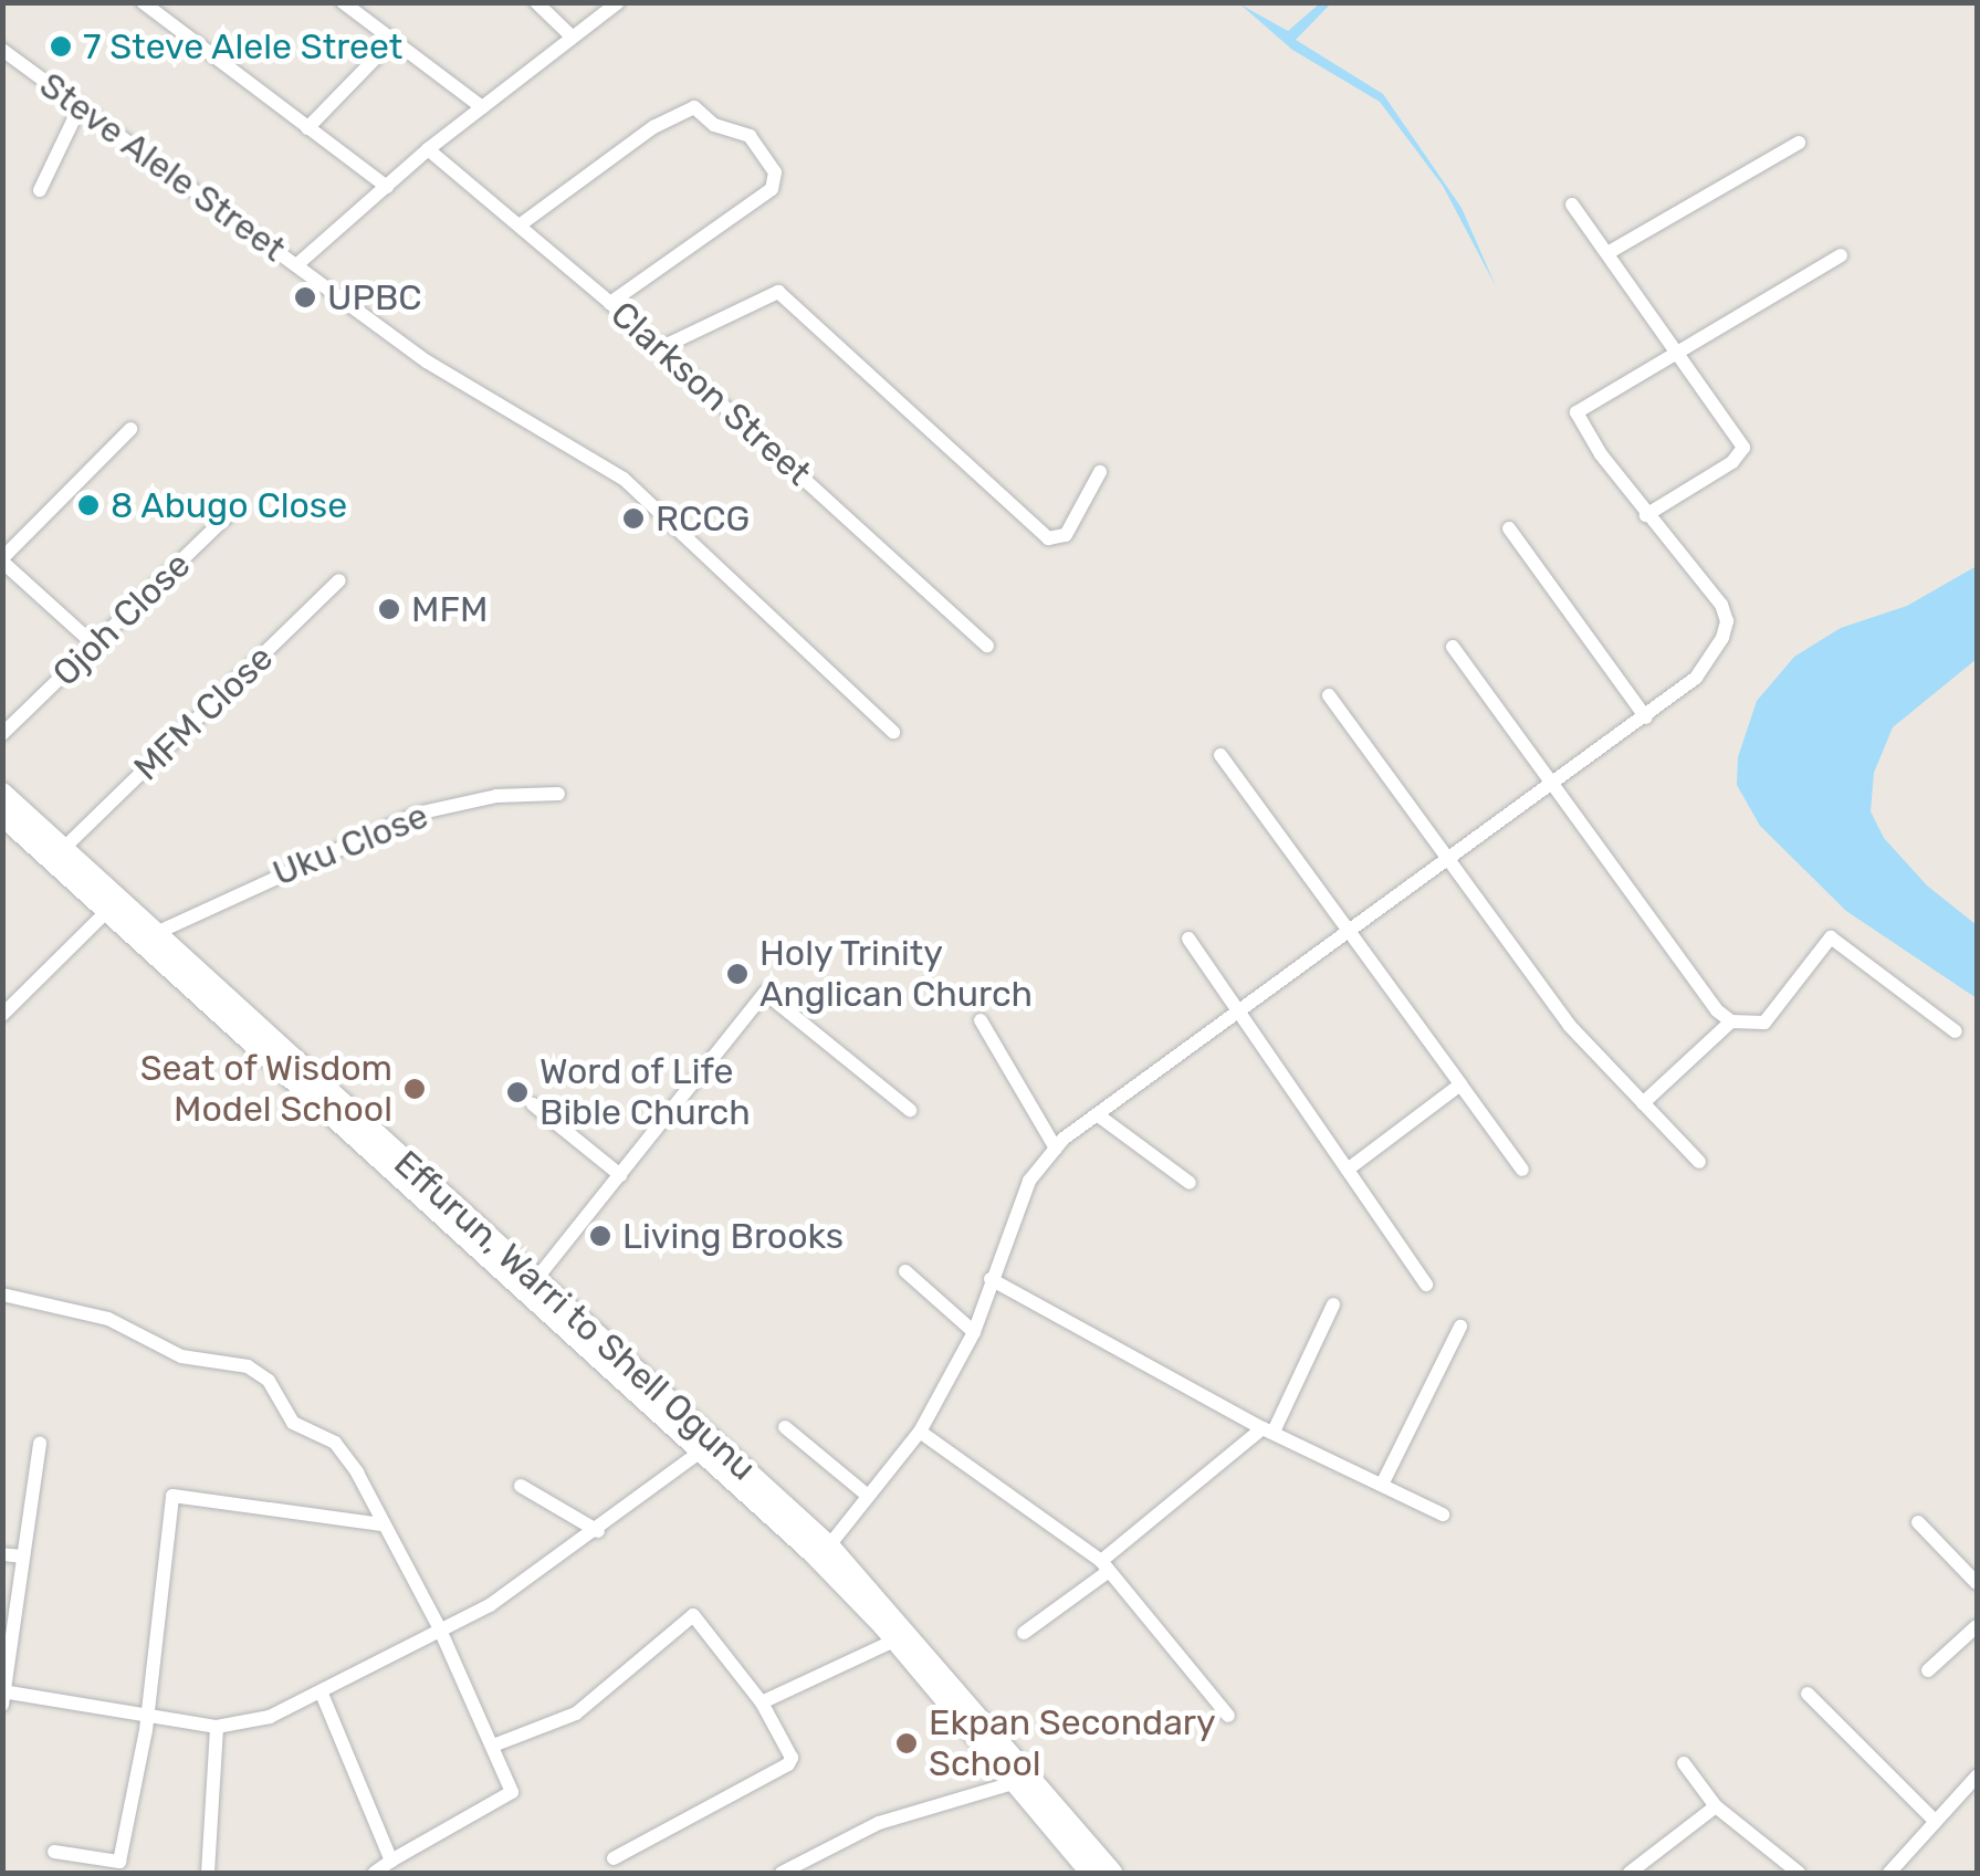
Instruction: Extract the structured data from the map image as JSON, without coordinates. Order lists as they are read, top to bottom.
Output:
{
  "streets": {
    "main road": ["Effurun, Warri to Shell Ogunu"],
    "street": [
      "Steve Alele Street",
      "Clarkson Street",
      "Ojoh Close",
      "MFM Close",
      "Uku Close"
    ]
  },
  "crossings": [
    ["MFM Close", "Effurun, Warri to Shell Ogunu"],
    ["Uku Close", "Effurun, Warri to Shell Ogunu"]
  ],
  "places": [
    "7 Steve Alele Street",
    "UPBC",
    "8 Abugo Close",
    "RCCG",
    "MFM",
    "Holy Trinity Anglican Church",
    "Seat of Wisdom Model School",
    "Word of Life Bible Church",
    "Living Brooks",
    "Ekpan Secondary School"
  ]
}
